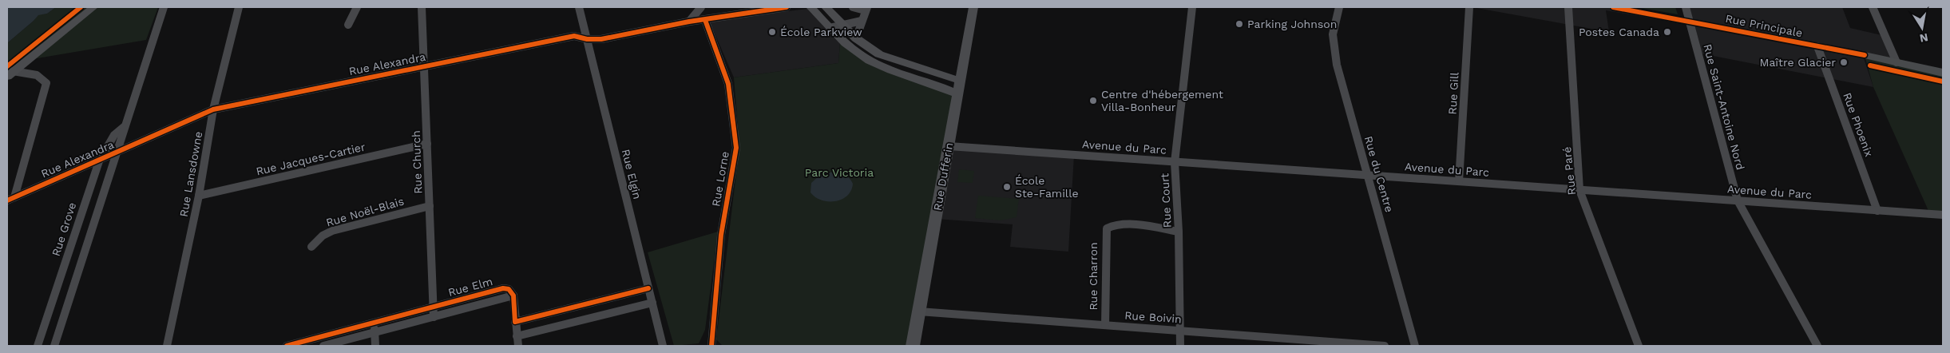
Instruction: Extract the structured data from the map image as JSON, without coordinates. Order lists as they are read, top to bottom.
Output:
{
  "streets": {
    "main road": ["Rue Principale"],
    "street": [
      "Rue Alexandra",
      "Rue Gill",
      "Rue Saint-Antoine Nord",
      "Rue Phoenix",
      "Avenue du Parc",
      "Rue Jacques-Cartier",
      "Rue Church",
      "Rue Paré",
      "Rue Lansdowne",
      "Rue Elgin",
      "Rue du Centre",
      "Rue Dufferin",
      "Rue Lorne",
      "Rue Court",
      "Rue Noël-Blais",
      "Rue Grove",
      "Rue Charron",
      "Rue Elm",
      "Rue Boivin"
    ]
  },
  "crossings": [
    ["Rue Principale", "Rue Saint-Antoine Nord"],
    ["Rue Principale", "Rue Phoenix"],
    ["Rue Alexandra", "Rue Church"],
    ["Rue Alexandra", "Rue Lansdowne"],
    ["Rue Alexandra", "Rue Elgin"],
    ["Rue Alexandra", "Rue Lorne"],
    ["Rue Alexandra", "Rue Grove"],
    ["Rue Gill", "Avenue du Parc"],
    ["Rue Saint-Antoine Nord", "Avenue du Parc"],
    ["Rue Phoenix", "Avenue du Parc"],
    ["Avenue du Parc", "Rue Paré"],
    ["Avenue du Parc", "Rue du Centre"],
    ["Avenue du Parc", "Rue Dufferin"],
    ["Avenue du Parc", "Rue Court"],
    ["Rue Jacques-Cartier", "Rue Church"],
    ["Rue Jacques-Cartier", "Rue Lansdowne"],
    ["Rue Church", "Rue Noël-Blais"],
    ["Rue Church", "Rue Elm"],
    ["Rue Dufferin", "Rue Boivin"],
    ["Rue Court", "Rue Charron"],
    ["Rue Court", "Rue Boivin"],
    ["Rue Charron", "Rue Boivin"]
  ],
  "parks": ["Parc Victoria"],
  "places": [
    "Parking Johnson",
    "École Parkview",
    "Postes Canada",
    "Maître Glacier",
    "Centre d'hébergement Villa-Bonheur",
    "École Ste-Famille"
  ],
  "north": "bottom"
}
